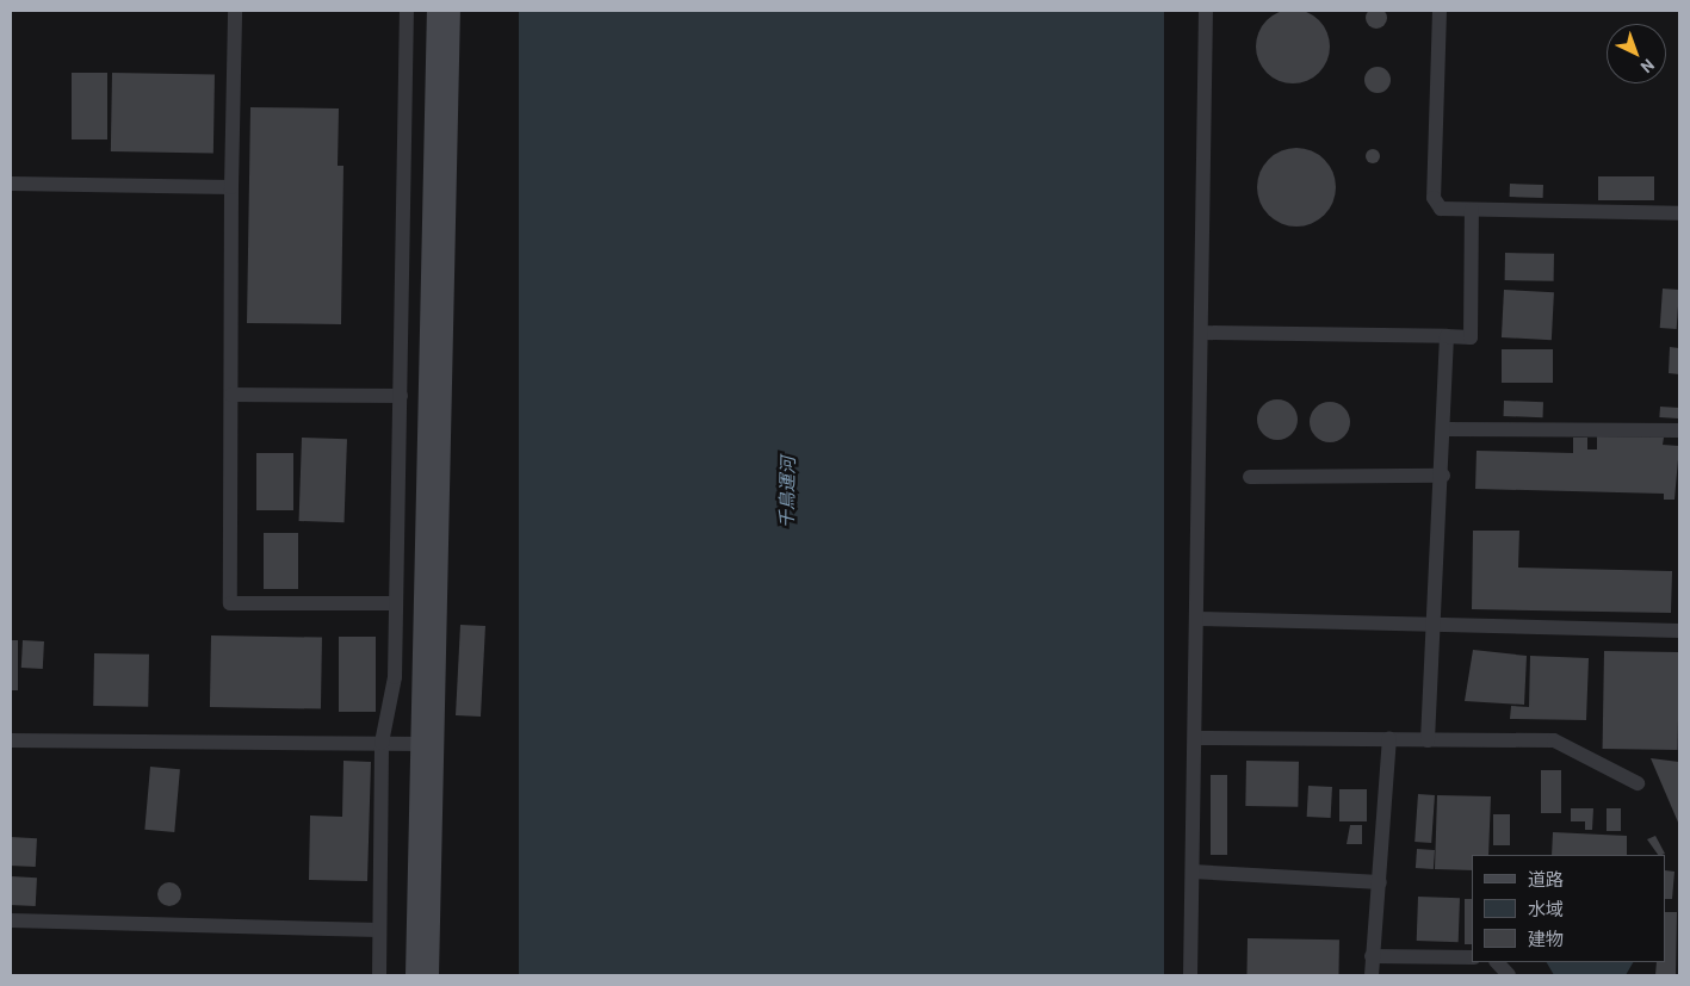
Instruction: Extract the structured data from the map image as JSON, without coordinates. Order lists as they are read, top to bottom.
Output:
{
  "water": ["千鳥運河"],
  "legend": ["道路", "水域", "建物"],
  "north": "bottom right"
}
